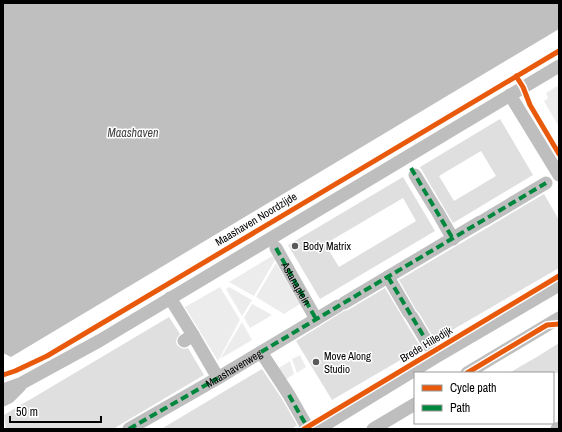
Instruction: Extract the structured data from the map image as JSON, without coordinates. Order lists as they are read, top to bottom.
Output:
{
  "streets": {
    "street": ["Astanaplein", "Brede Hilledijk", "Maashavenweg"],
    "cycle path": ["Maashaven Noordzijde"]
  },
  "crossings": [
    ["Astanaplein", "Maashavenweg"]
  ],
  "water": ["Maashaven"],
  "places": ["Body Matrix", "Move Along Studio"],
  "legend": ["Cycle path", "Path"],
  "scale_bar": "50 m"
}
